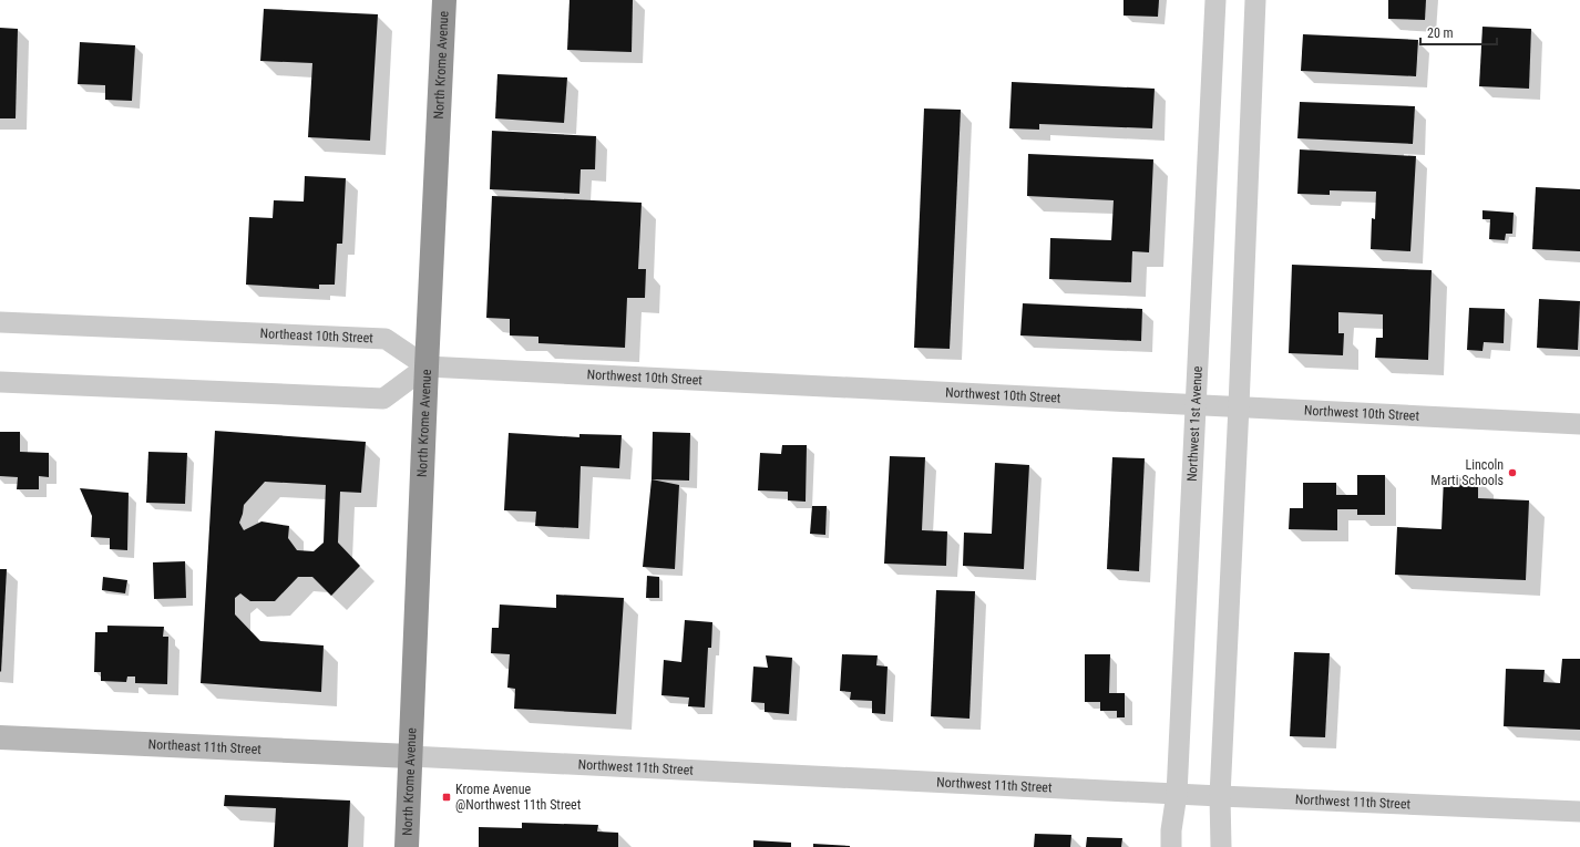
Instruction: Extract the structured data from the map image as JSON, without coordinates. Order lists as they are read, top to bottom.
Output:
{
  "streets": {
    "highway": ["North Krome Avenue"],
    "street": [
      "Northeast 10th Street",
      "Northwest 10th Street",
      "Northwest 1st Avenue",
      "Northeast 11th Street",
      "Northwest 11th Street"
    ]
  },
  "crossings": [
    ["North Krome Avenue", "Northeast 10th Street"],
    ["North Krome Avenue", "Northwest 10th Street"],
    ["North Krome Avenue", "Northeast 11th Street"],
    ["North Krome Avenue", "Northwest 11th Street"],
    ["Northeast 10th Street", "Northwest 10th Street"],
    ["Northwest 10th Street", "Northwest 1st Avenue"],
    ["Northwest 1st Avenue", "Northwest 11th Street"],
    ["Northeast 11th Street", "Northwest 11th Street"]
  ],
  "places": {
    "other": ["Lincoln Marti Schools"],
    "transit": ["Krome Avenue @Northwest 11th Street"]
  },
  "scale_bar": "20 m"
}
